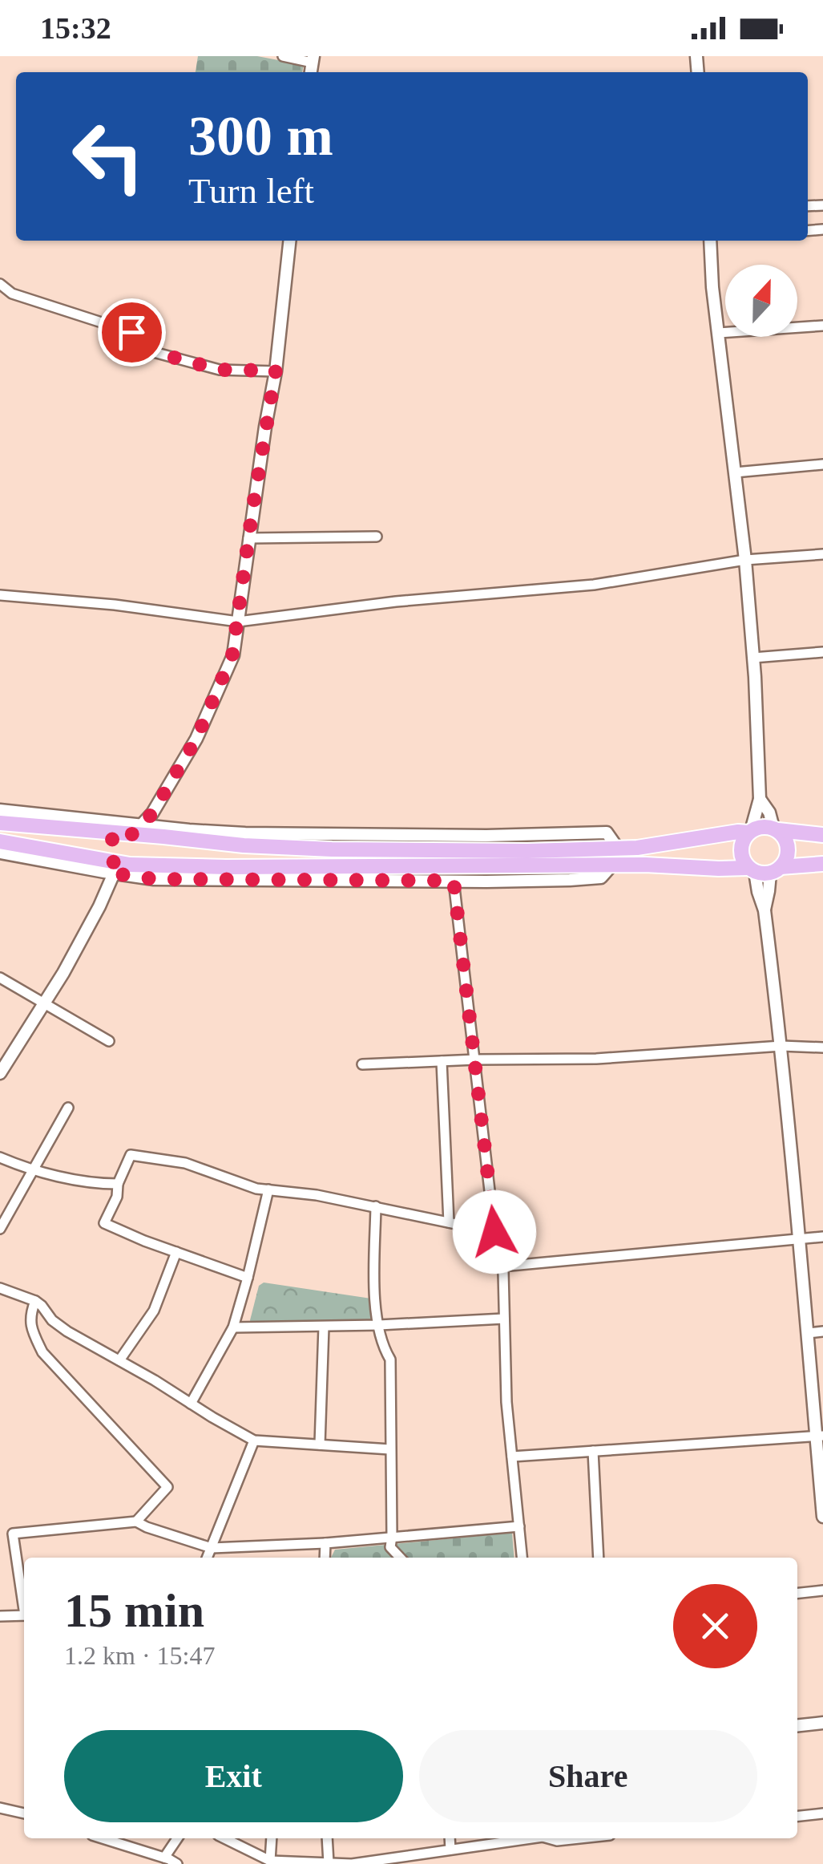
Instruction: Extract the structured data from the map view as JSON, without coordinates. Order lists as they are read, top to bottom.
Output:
{
  "north": "top",
  "page": {
    "status": "15:32",
    "turn": ["300 m", "Turn left"],
    "heading": ["15 min", "1.2 km · 15:47"],
    "buttons": ["Exit", "Share"]
  }
}
